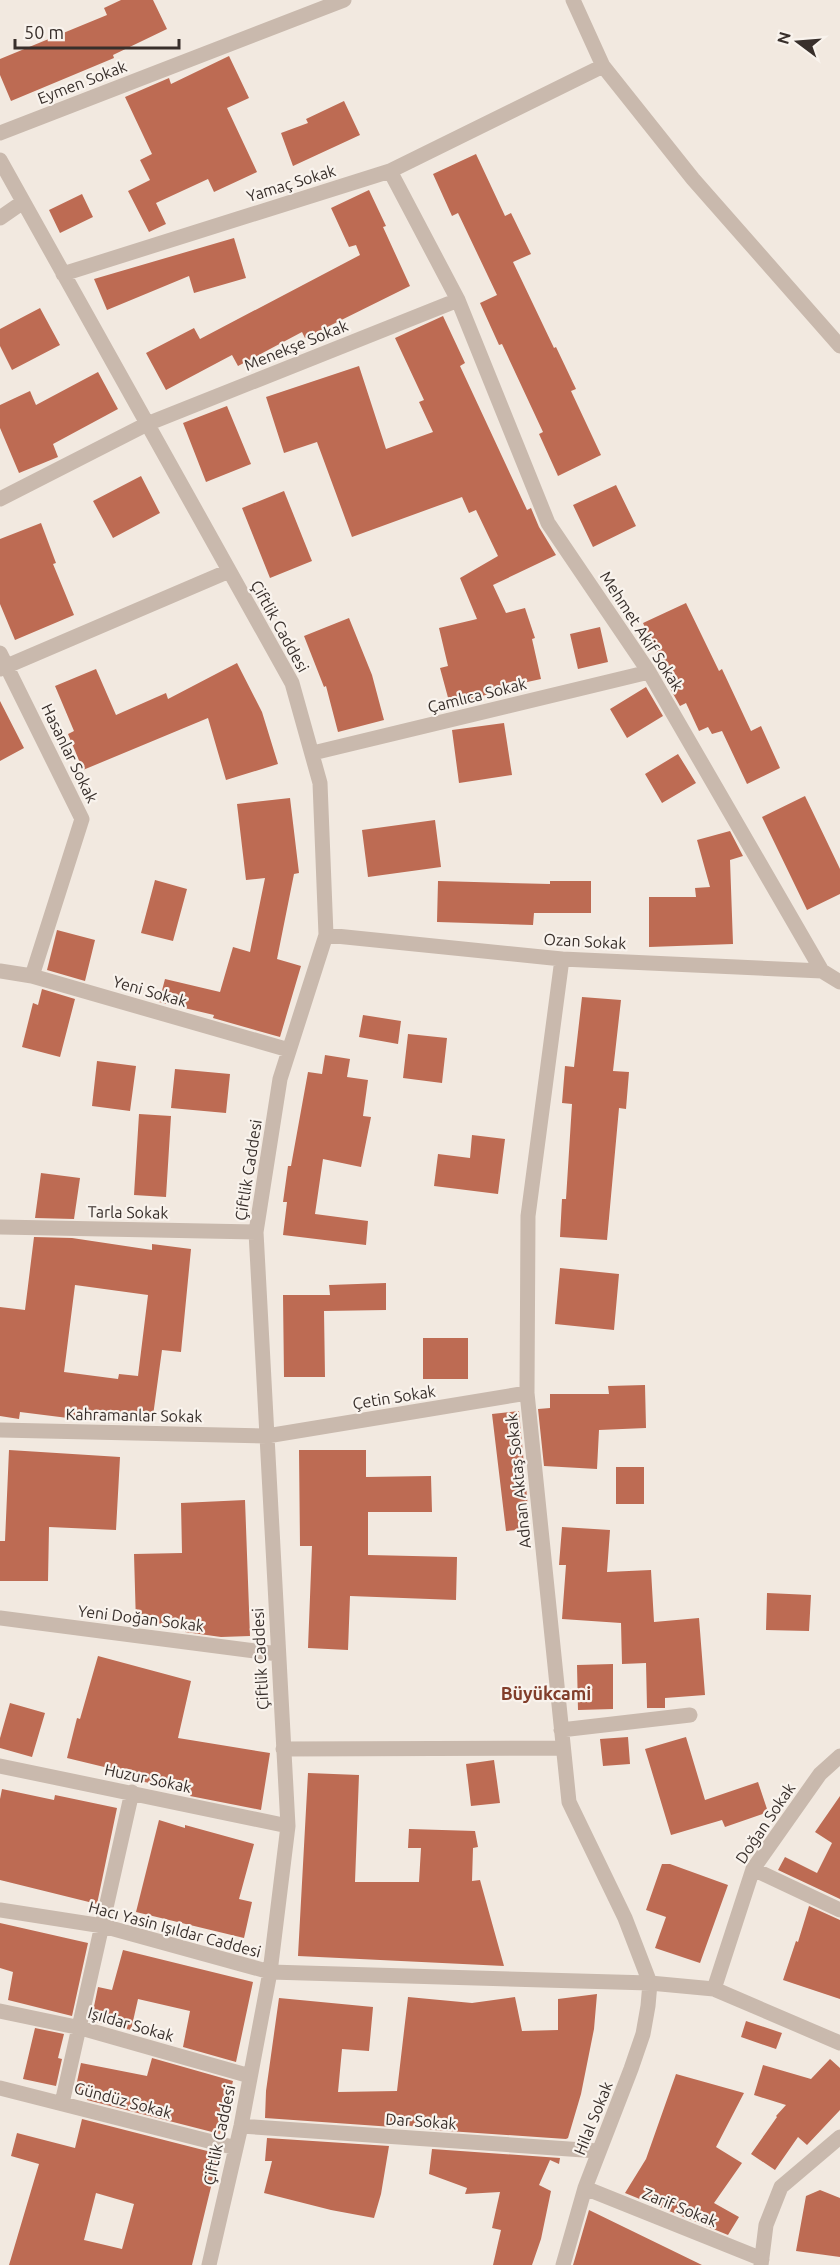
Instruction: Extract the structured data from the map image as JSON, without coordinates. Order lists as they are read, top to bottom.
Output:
{
  "streets": {
    "street": [
      "Eymen Sokak",
      "Yamaç Sokak",
      "Menekşe Sokak",
      "Çiftlik Caddesi",
      "Mehmet Akif Sokak",
      "Çamlıca Sokak",
      "Hasanlar Sokak",
      "Ozan Sokak",
      "Yeni Sokak",
      "Tarla Sokak",
      "Çetin Sokak",
      "Kahramanlar Sokak",
      "Adnan Aktaş Sokak",
      "Yeni Doğan Sokak",
      "Huzur Sokak",
      "Doğan Sokak",
      "Hacı Yasin Işıldar Caddesi",
      "Işıldar Sokak",
      "Gündüz Sokak",
      "Hilal Sokak",
      "Dar Sokak",
      "Zarif Sokak"
    ]
  },
  "crossings": [
    ["Yamaç Sokak", "Çiftlik Caddesi"],
    ["Menekşe Sokak", "Çiftlik Caddesi"],
    ["Menekşe Sokak", "Mehmet Akif Sokak"],
    ["Çiftlik Caddesi", "Çamlıca Sokak"],
    ["Çiftlik Caddesi", "Ozan Sokak"],
    ["Çiftlik Caddesi", "Yeni Sokak"],
    ["Çiftlik Caddesi", "Tarla Sokak"],
    ["Çiftlik Caddesi", "Çetin Sokak"],
    ["Çiftlik Caddesi", "Kahramanlar Sokak"],
    ["Çiftlik Caddesi", "Yeni Doğan Sokak"],
    ["Çiftlik Caddesi", "Huzur Sokak"],
    ["Çiftlik Caddesi", "Hacı Yasin Işıldar Caddesi"],
    ["Çiftlik Caddesi", "Işıldar Sokak"],
    ["Çiftlik Caddesi", "Gündüz Sokak"],
    ["Çiftlik Caddesi", "Dar Sokak"],
    ["Mehmet Akif Sokak", "Çamlıca Sokak"],
    ["Mehmet Akif Sokak", "Ozan Sokak"],
    ["Hasanlar Sokak", "Yeni Sokak"],
    ["Ozan Sokak", "Adnan Aktaş Sokak"],
    ["Çetin Sokak", "Kahramanlar Sokak"],
    ["Çetin Sokak", "Adnan Aktaş Sokak"],
    ["Adnan Aktaş Sokak", "Hacı Yasin Işıldar Caddesi"],
    ["Adnan Aktaş Sokak", "Hilal Sokak"],
    ["Doğan Sokak", "Hacı Yasin Işıldar Caddesi"],
    ["Hacı Yasin Işıldar Caddesi", "Hilal Sokak"],
    ["Hilal Sokak", "Dar Sokak"],
    ["Hilal Sokak", "Zarif Sokak"]
  ],
  "districts": ["Büyükcami"],
  "scale_bar": "50 m",
  "north": "left"
}
